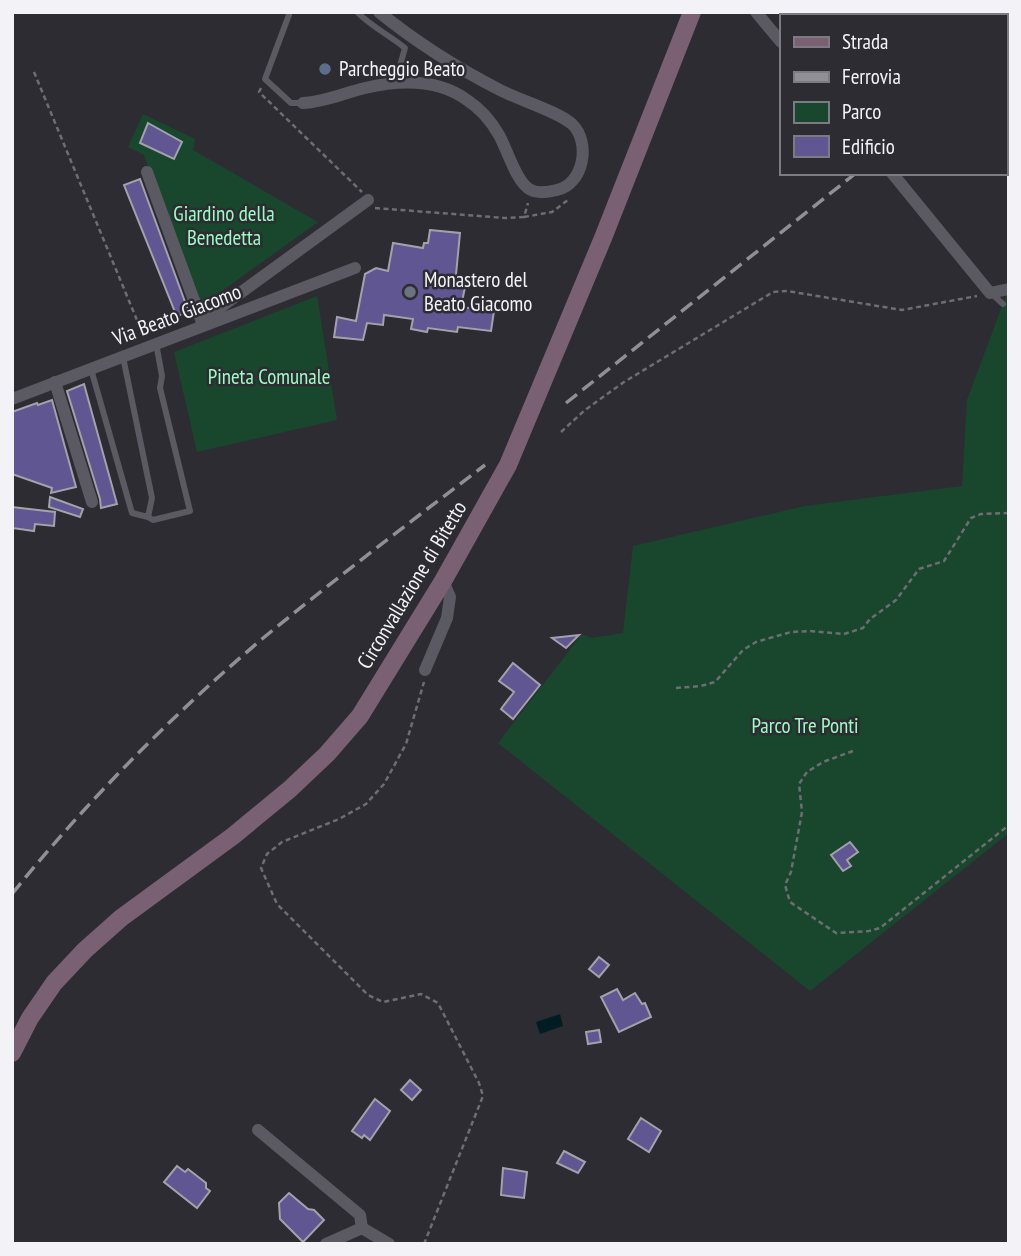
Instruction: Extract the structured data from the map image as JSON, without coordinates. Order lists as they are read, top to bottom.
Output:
{
  "streets": {
    "main road": ["Circonvallazione di Bitetto"],
    "street": ["Via Beato Giacomo"]
  },
  "parks": ["Giardino della Benedetta", "Pineta Comunale", "Parco Tre Ponti"],
  "places": ["Parcheggio Beato", "Monastero del Beato Giacomo"],
  "legend": [
    "Strada",
    "Ferrovia",
    "Parco",
    "Edificio"
  ]
}
